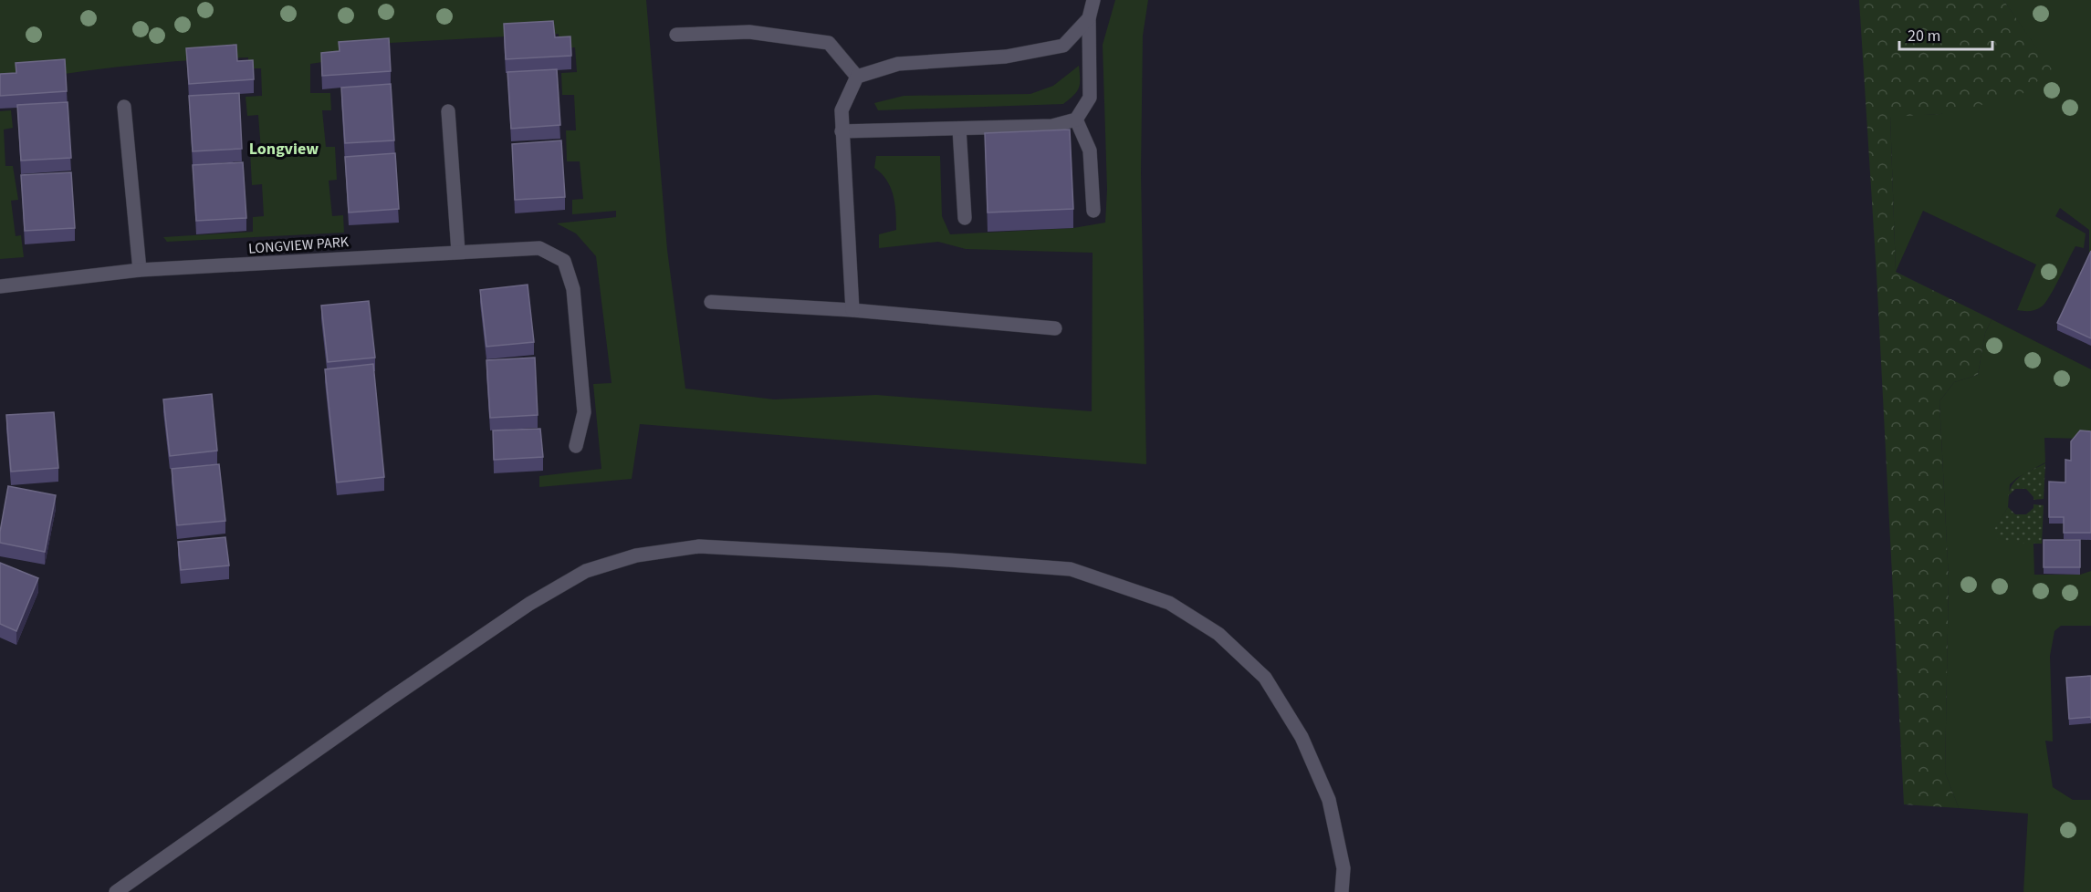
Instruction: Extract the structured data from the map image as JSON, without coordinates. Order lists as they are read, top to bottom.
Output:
{
  "streets": {
    "street": ["LONGVIEW PARK"]
  },
  "districts": ["Longview"],
  "scale_bar": "20 m"
}
